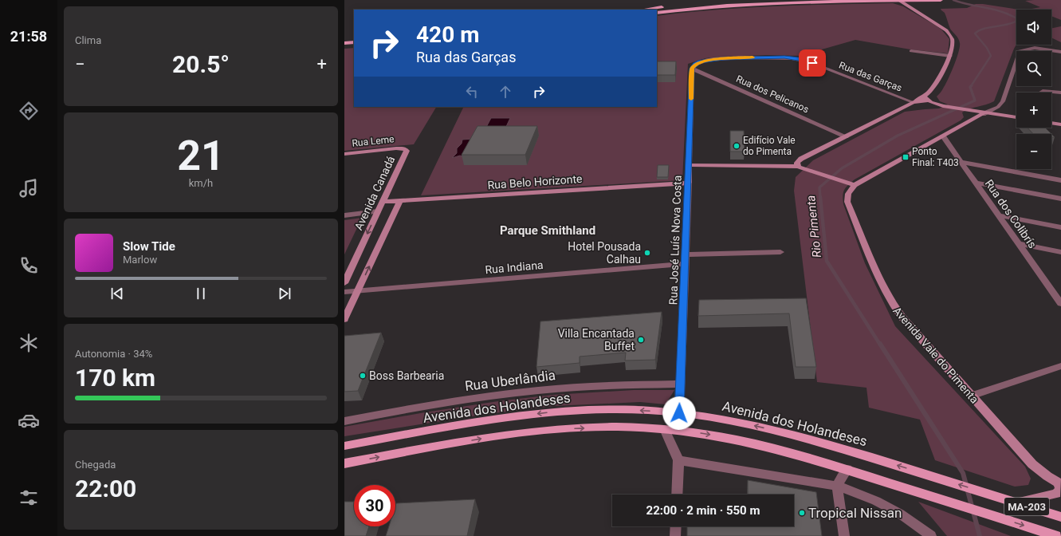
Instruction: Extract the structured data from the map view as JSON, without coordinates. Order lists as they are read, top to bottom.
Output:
{
  "streets": {
    "main road": ["Avenida dos Holandeses", "MA-203"],
    "street": [
      "Rua das Garças",
      "Rua dos Pelicanos",
      "Rua Leme",
      "Rua Belo Horizonte",
      "Avenida Canadá",
      "Rua dos Colibrís",
      "Rua José Luís Nova Costa",
      "Rua Indiana",
      "Avenida Vale do Pimenta",
      "Rua Uberlândia"
    ]
  },
  "crossings": [
    ["Rua das Garças", "Rua dos Pelicanos"],
    ["Rua das Garças", "Rua José Luís Nova Costa"],
    ["Rua dos Pelicanos", "Rua José Luís Nova Costa"],
    ["Rua Leme", "Avenida Canadá"],
    ["Rua Belo Horizonte", "Avenida Canadá"],
    ["Rua Belo Horizonte", "Rua José Luís Nova Costa"],
    ["Rua José Luís Nova Costa", "Rua Indiana"],
    ["Rua José Luís Nova Costa", "Rua Uberlândia"],
    ["Rua José Luís Nova Costa", "Avenida dos Holandeses"],
    ["Avenida Vale do Pimenta", "Avenida dos Holandeses"]
  ],
  "districts": ["Parque Smithland"],
  "water": ["Rio Pimenta"],
  "places": {
    "other": [
      "Edifício Vale do Pimenta",
      "Hotel Pousada Calhau",
      "Villa Encantada Buffet",
      "Boss Barbearia",
      "Tropical Nissan"
    ],
    "transit": ["Ponto Final: T403"]
  },
  "page": {
    "tabs": "21:58",
    "tile": [
      "Clima",
      ["21", "km/h"],
      ["Autonomia · 34%", "170 km"],
      ["Chegada", "22:00"]
    ],
    "map_buttons": ["+", "−"],
    "turn": ["420 m", "Rua das Garças"],
    "heat": ["−", "20.5°", "+"],
    "song": ["Slow Tide", "Marlow"],
    "limit": "30",
    "trip": "22:00 · 2 min · 550 m"
  }
}
